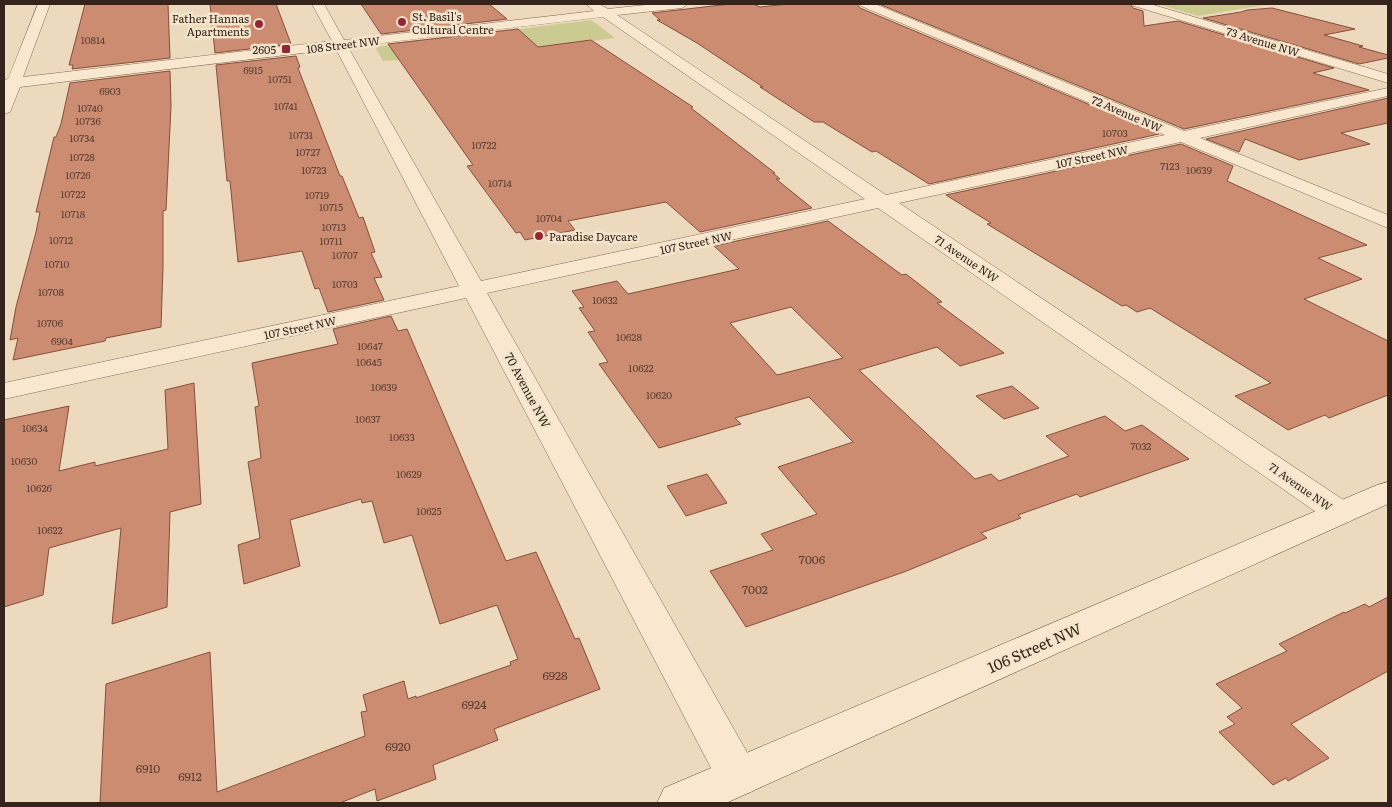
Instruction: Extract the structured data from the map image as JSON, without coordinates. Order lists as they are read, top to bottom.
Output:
{
  "streets": {
    "street": [
      "73 Avenue NW",
      "108 Street NW",
      "72 Avenue NW",
      "107 Street NW",
      "71 Avenue NW",
      "70 Avenue NW",
      "106 Street NW"
    ]
  },
  "crossings": [
    ["108 Street NW", "71 Avenue NW"],
    ["108 Street NW", "70 Avenue NW"],
    ["72 Avenue NW", "107 Street NW"],
    ["107 Street NW", "71 Avenue NW"],
    ["107 Street NW", "70 Avenue NW"],
    ["71 Avenue NW", "106 Street NW"],
    ["70 Avenue NW", "106 Street NW"]
  ],
  "places": {
    "other": ["St. Basil's Cultural Centre", "Father Hannas Apartments", "Paradise Daycare"],
    "transit": ["2605"]
  },
  "house_numbers": [
    "10814",
    "6915",
    "10751",
    "6903",
    "10741",
    "10740",
    "10736",
    "10703",
    "10731",
    "10734",
    "10722",
    "10727",
    "10728",
    "7123",
    "10723",
    "10639",
    "10726",
    "10714",
    "10722",
    "10719",
    "10715",
    "10718",
    "10704",
    "10713",
    "10712",
    "10711",
    "10707",
    "10710",
    "10703",
    "10708",
    "10632",
    "10706",
    "10628",
    "6904",
    "10647",
    "10645",
    "10622",
    "10639",
    "10620",
    "10637",
    "10634",
    "10633",
    "7032",
    "10630",
    "10629",
    "10626",
    "10625",
    "10622",
    "7006",
    "7002",
    "6928",
    "6924",
    "6920",
    "6910",
    "6912"
  ]
}
